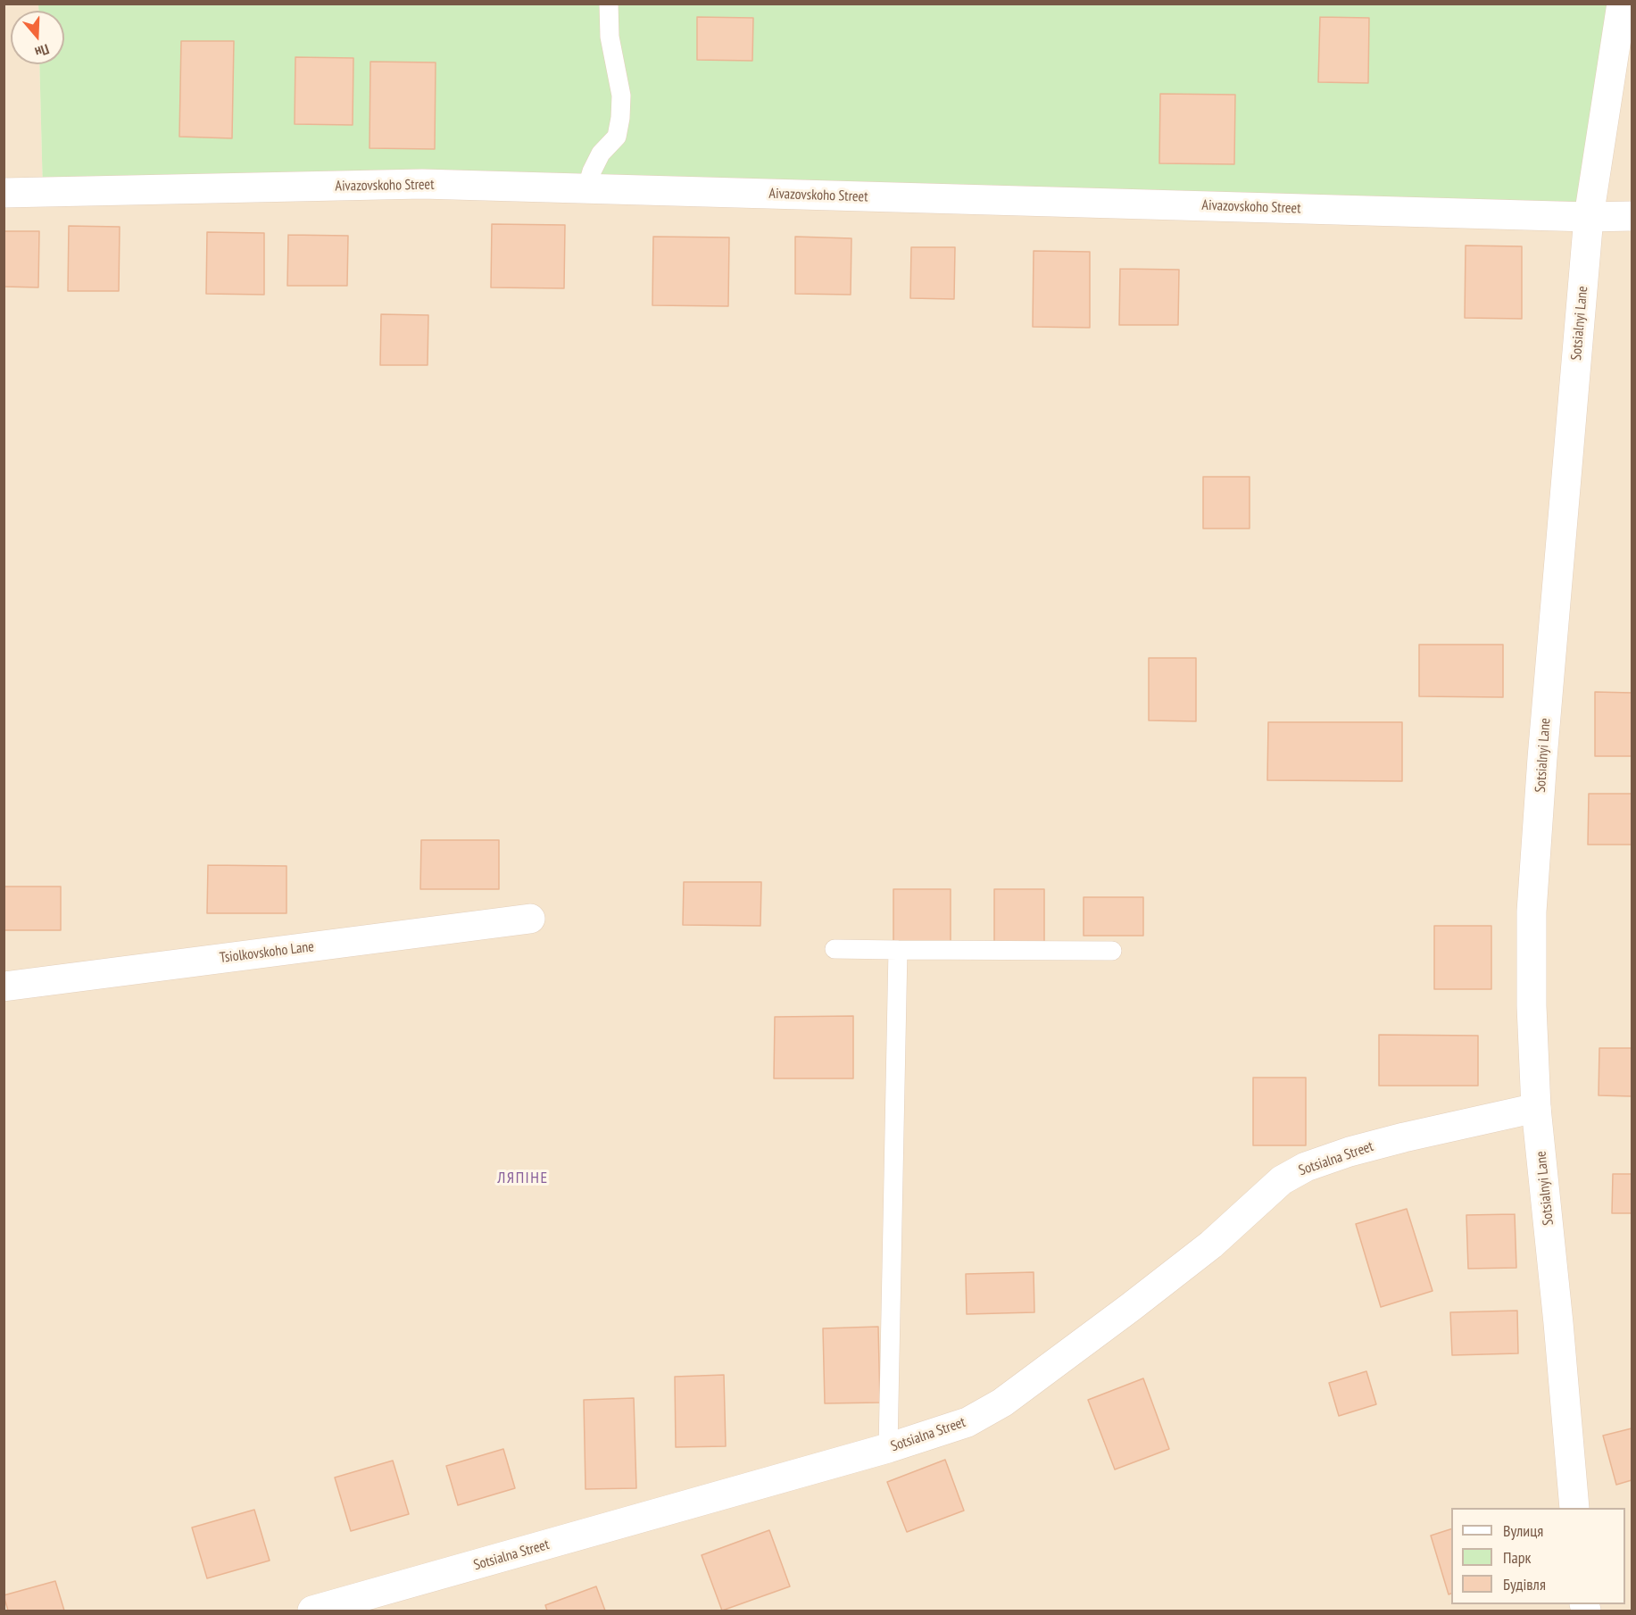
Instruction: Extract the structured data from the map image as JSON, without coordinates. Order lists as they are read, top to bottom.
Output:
{
  "streets": {
    "street": [
      "Aivazovskoho Street",
      "Sotsialnyi Lane",
      "Tsiolkovskoho Lane",
      "Sotsialna Street"
    ]
  },
  "crossings": [
    ["Aivazovskoho Street", "Sotsialnyi Lane"],
    ["Sotsialnyi Lane", "Sotsialna Street"]
  ],
  "districts": ["ЛЯПІНЕ"],
  "legend": ["Вулиця", "Парк", "Будівля"],
  "north": "bottom"
}
